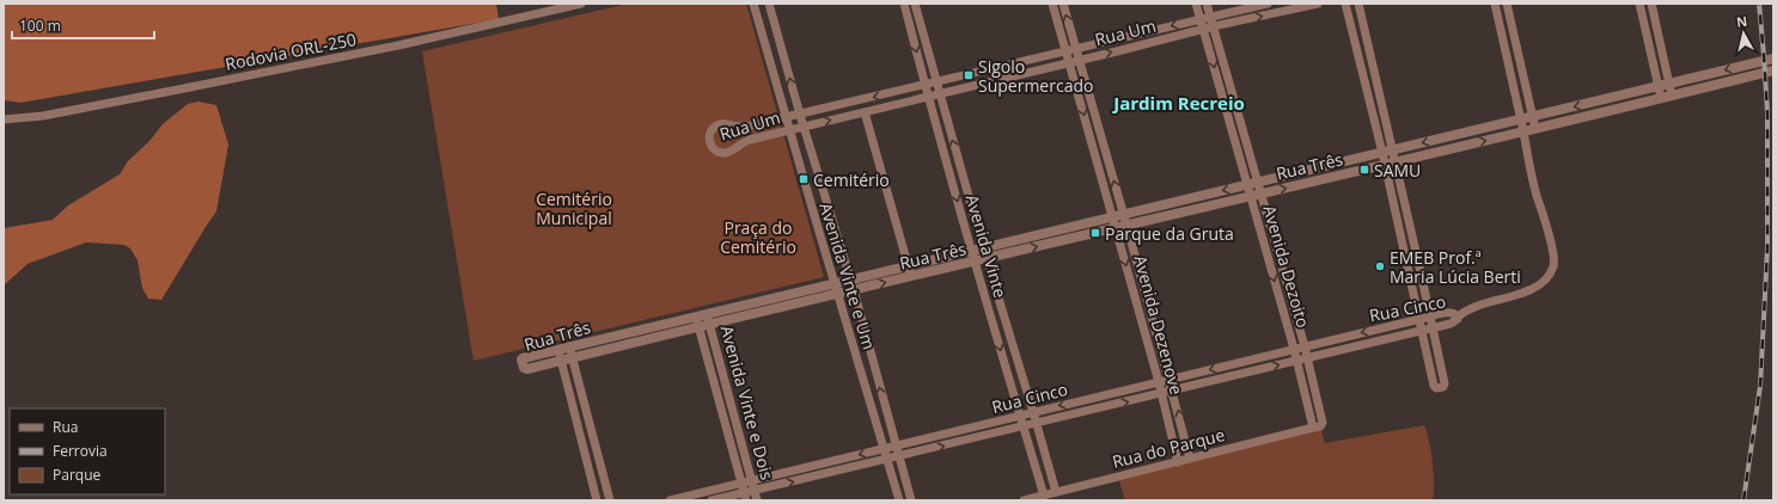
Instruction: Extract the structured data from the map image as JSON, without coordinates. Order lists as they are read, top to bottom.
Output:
{
  "streets": {
    "street": [
      "Rua Um",
      "Rodovia ORL-250",
      "Rua Três",
      "Avenida Vinte",
      "Avenida Dezoito",
      "Avenida Vinte e Um",
      "Rua Cinco",
      "Avenida Dezenove",
      "Avenida Vinte e Dois",
      "Rua do Parque"
    ]
  },
  "crossings": [
    ["Rua Um", "Avenida Vinte"],
    ["Rua Um", "Avenida Dezoito"],
    ["Rua Um", "Avenida Vinte e Um"],
    ["Rua Um", "Avenida Dezenove"],
    ["Rua Três", "Avenida Vinte"],
    ["Rua Três", "Avenida Dezoito"],
    ["Rua Três", "Avenida Vinte e Um"],
    ["Rua Três", "Avenida Dezenove"],
    ["Rua Três", "Avenida Vinte e Dois"],
    ["Avenida Vinte", "Rua Cinco"],
    ["Avenida Vinte", "Rua do Parque"],
    ["Avenida Dezoito", "Rua Cinco"],
    ["Avenida Dezoito", "Rua do Parque"],
    ["Avenida Vinte e Um", "Rua Cinco"],
    ["Rua Cinco", "Avenida Dezenove"],
    ["Rua Cinco", "Avenida Vinte e Dois"],
    ["Avenida Dezenove", "Rua do Parque"]
  ],
  "districts": ["Jardim Recreio"],
  "parks": ["Cemitério Municipal", "Praça do Cemitério"],
  "places": {
    "transit": [
      "Sigolo Supermercado",
      "SAMU",
      "Cemitério",
      "Parque da Gruta"
    ],
    "other": ["EMEB Prof.ª Maria Lúcia Berti"]
  },
  "legend": ["Rua", "Ferrovia", "Parque"],
  "scale_bar": "100 m",
  "north": "top"
}
